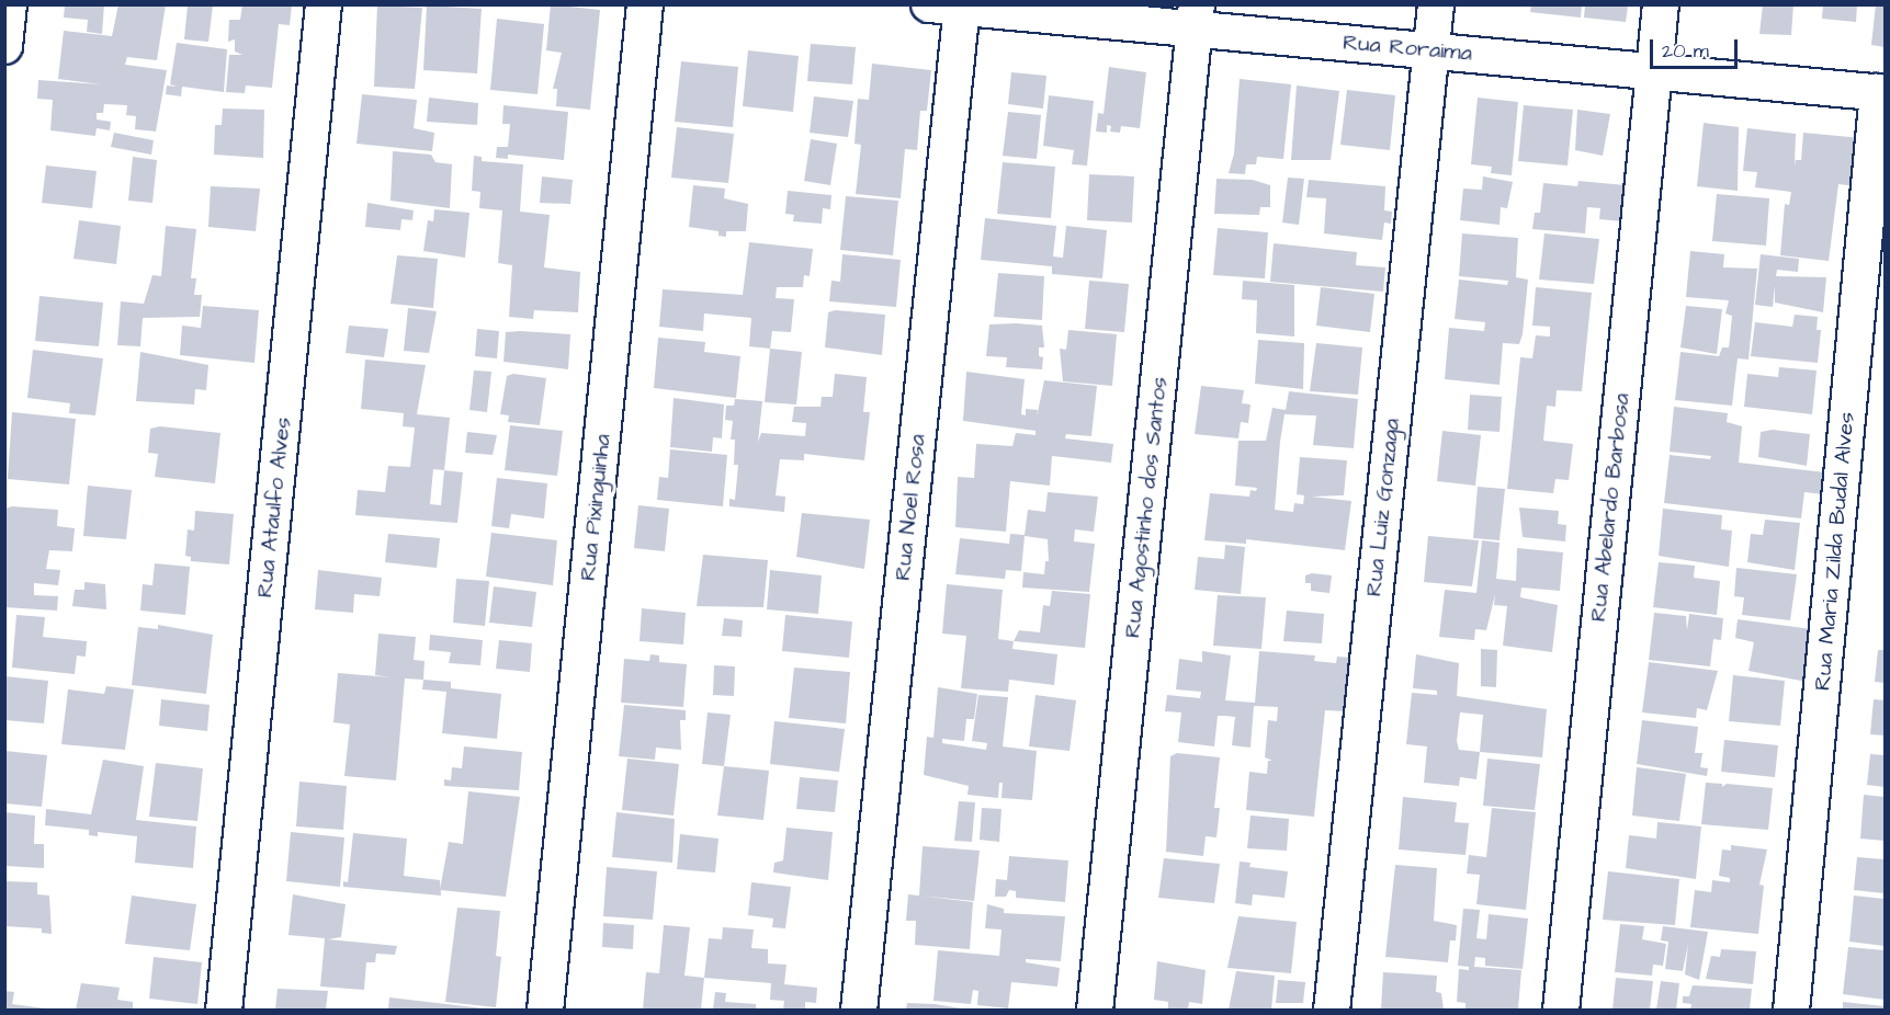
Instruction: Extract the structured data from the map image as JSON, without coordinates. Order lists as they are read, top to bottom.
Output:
{
  "streets": {
    "street": [
      "Rua Roraima",
      "Rua Ataulfo Alves",
      "Rua Pixinguinha",
      "Rua Noel Rosa",
      "Rua Agostinho dos Santos",
      "Rua Luiz Gonzaga",
      "Rua Abelardo Barbosa",
      "Rua Maria Zilda Budal Alves"
    ]
  },
  "crossings": [
    ["Rua Roraima", "Rua Noel Rosa"],
    ["Rua Roraima", "Rua Agostinho dos Santos"],
    ["Rua Roraima", "Rua Luiz Gonzaga"],
    ["Rua Roraima", "Rua Abelardo Barbosa"],
    ["Rua Roraima", "Rua Maria Zilda Budal Alves"]
  ],
  "scale_bar": "20 m"
}
